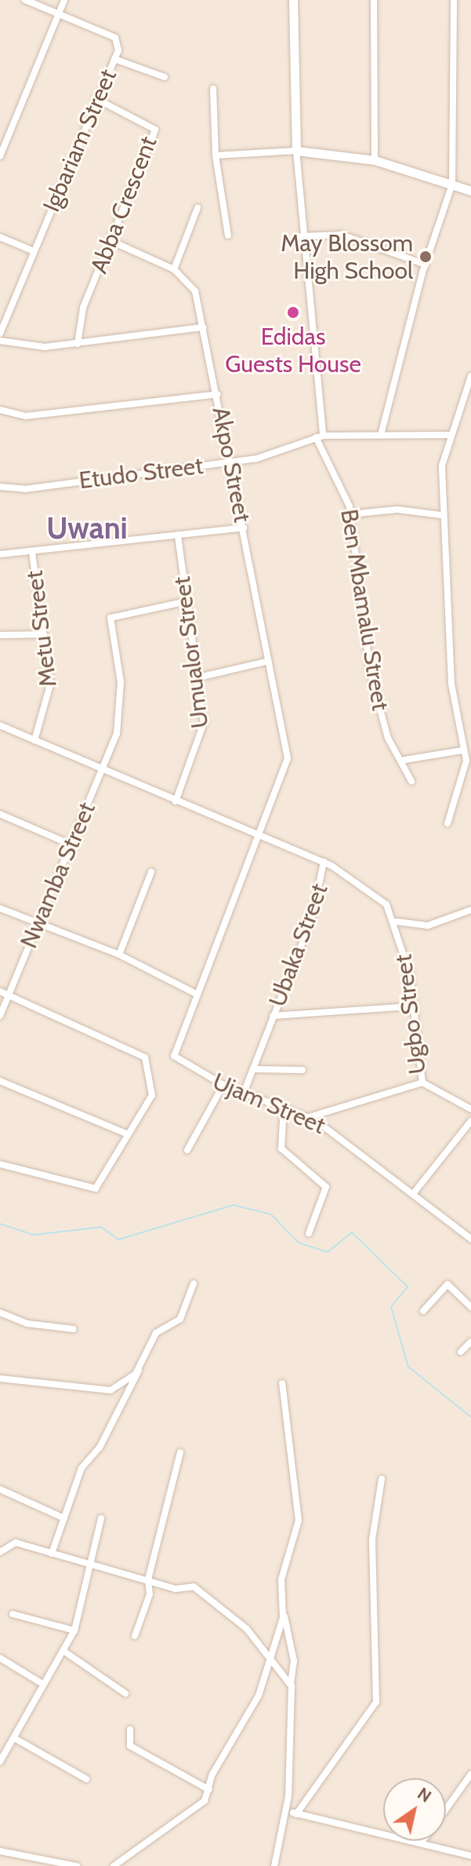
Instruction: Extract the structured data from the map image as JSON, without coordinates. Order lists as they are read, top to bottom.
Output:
{
  "streets": {
    "street": [
      "Igbariam Street",
      "Abba Crescent",
      "Akpo Street",
      "Etudo Street",
      "Ben Mbamalu Street",
      "Metu Street",
      "Umualor Street",
      "Nwamba Street",
      "Ubaka Street",
      "Ugbo Street",
      "Ujam Street"
    ]
  },
  "crossings": [
    ["Igbariam Street", "Abba Crescent"],
    ["Abba Crescent", "Akpo Street"],
    ["Akpo Street", "Etudo Street"],
    ["Akpo Street", "Ubaka Street"],
    ["Akpo Street", "Ujam Street"],
    ["Etudo Street", "Ben Mbamalu Street"],
    ["Metu Street", "Ubaka Street"],
    ["Umualor Street", "Nwamba Street"],
    ["Umualor Street", "Ubaka Street"],
    ["Nwamba Street", "Ubaka Street"],
    ["Ubaka Street", "Ugbo Street"],
    ["Ubaka Street", "Ujam Street"],
    ["Ugbo Street", "Ujam Street"]
  ],
  "districts": ["Uwani"],
  "places": ["May Blossom High School", "Edidas Guests House"],
  "north": "top right"
}
